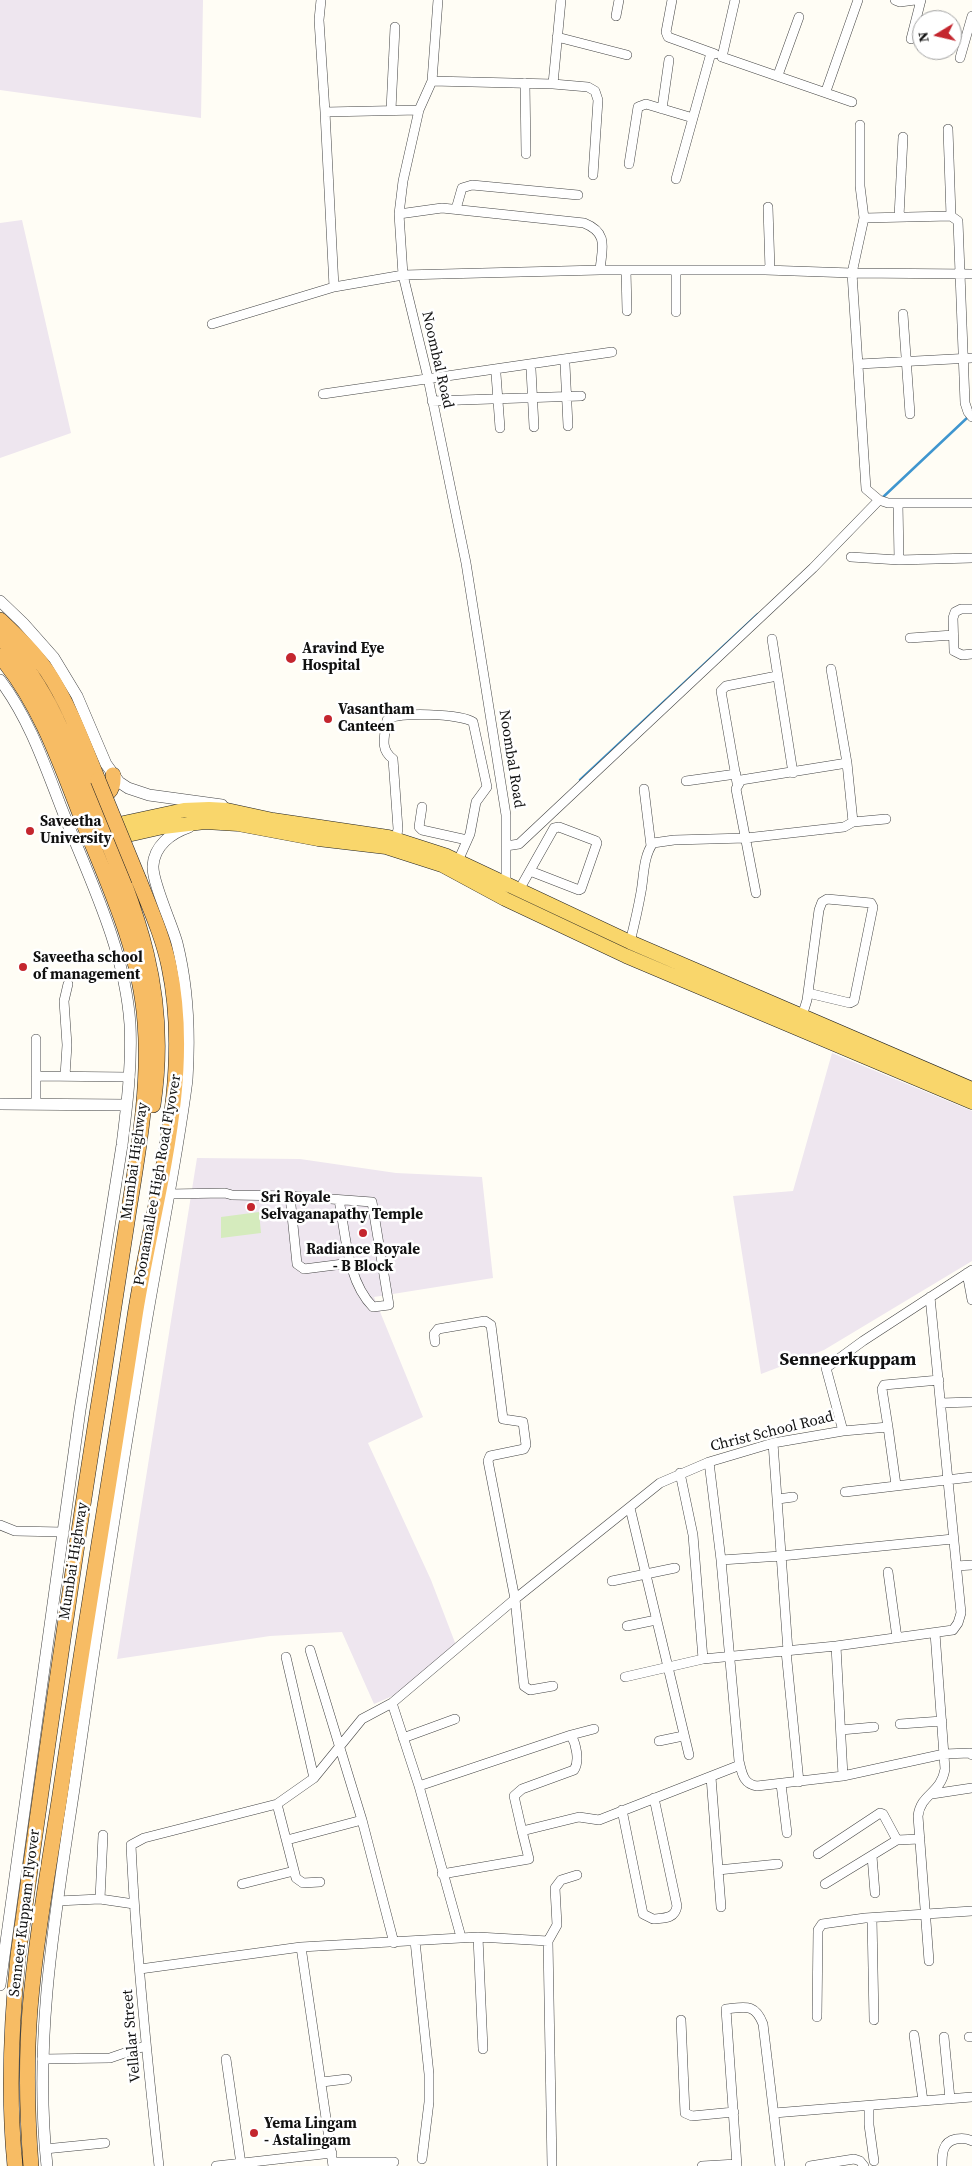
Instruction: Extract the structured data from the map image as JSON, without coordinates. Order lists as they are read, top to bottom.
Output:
{
  "streets": {
    "highway": ["Mumbai Highway", "Poonamallee High Road Flyover", "Senneer Kuppam Flyover"],
    "street": ["Noombal Road", "Christ School Road", "Vellalar Street"]
  },
  "crossings": [
    ["Mumbai Highway", "Poonamallee High Road Flyover"],
    ["Mumbai Highway", "Senneer Kuppam Flyover"],
    ["Christ School Road", "Vellalar Street"]
  ],
  "districts": ["Senneerkuppam"],
  "places": [
    "Aravind Eye Hospital",
    "Vasantham Canteen",
    "Saveetha University",
    "Saveetha school of management",
    "Sri Royale Selvaganapathy Temple",
    "Radiance Royale - B Block",
    "Yema Lingam - Astalingam"
  ],
  "north": "left"
}
